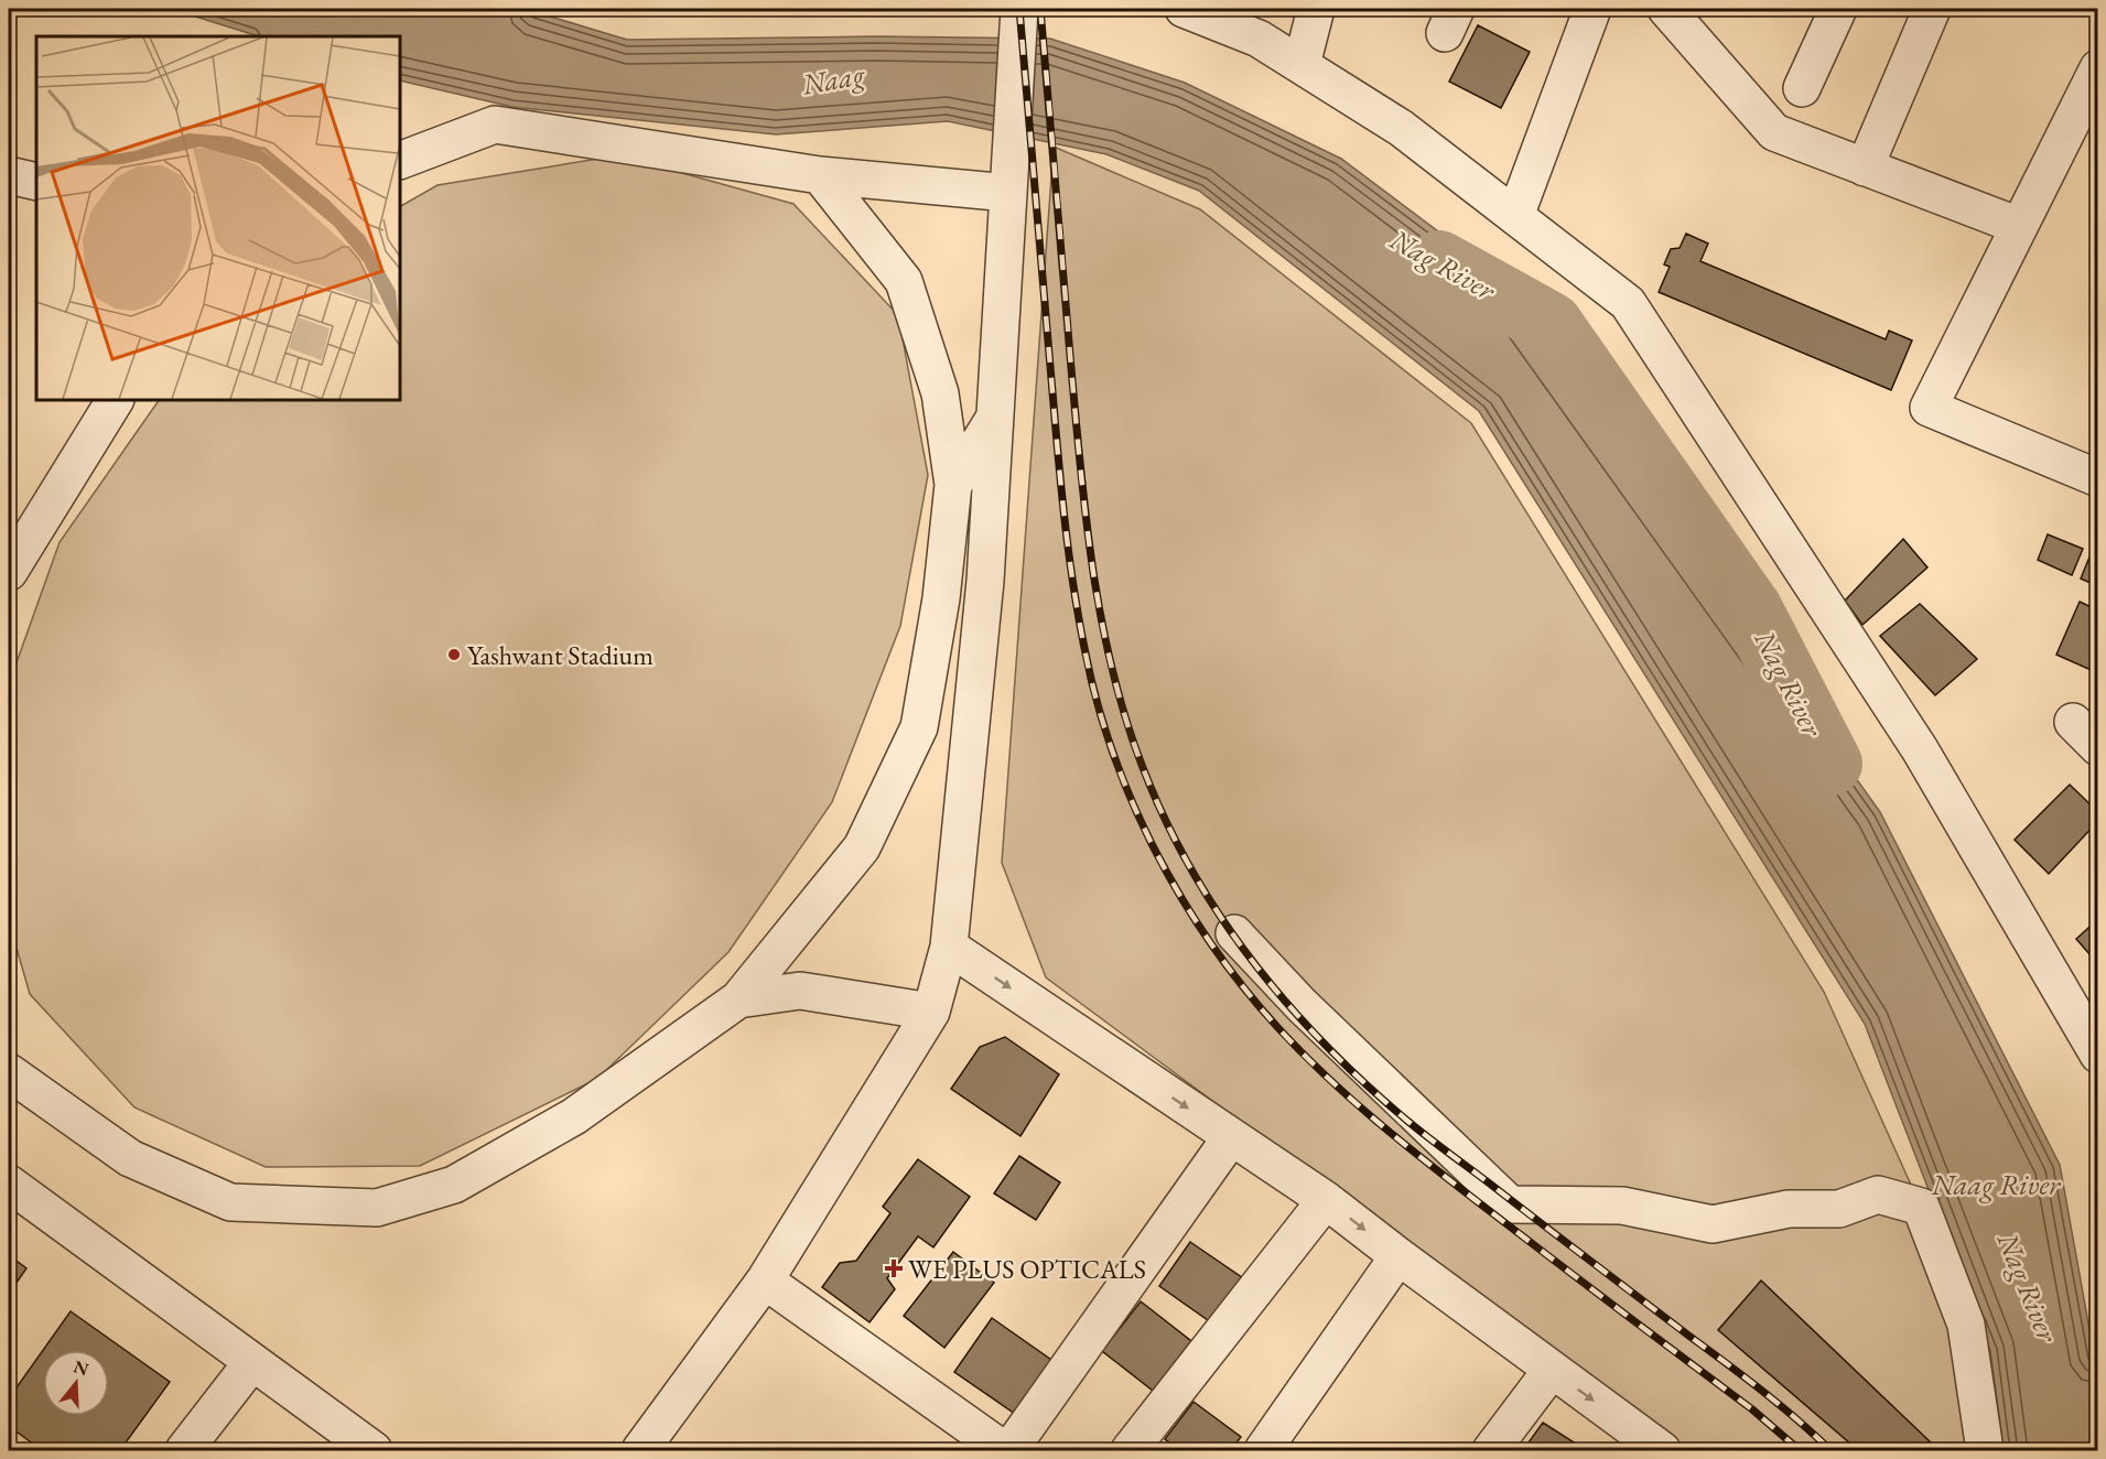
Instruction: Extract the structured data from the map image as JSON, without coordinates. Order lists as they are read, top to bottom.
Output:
{
  "water": ["Naag", "Nag River", "Naag River"],
  "places": {
    "other": ["Yashwant Stadium"],
    "health": ["WE PLUS OPTICALS"]
  },
  "north": "top"
}
